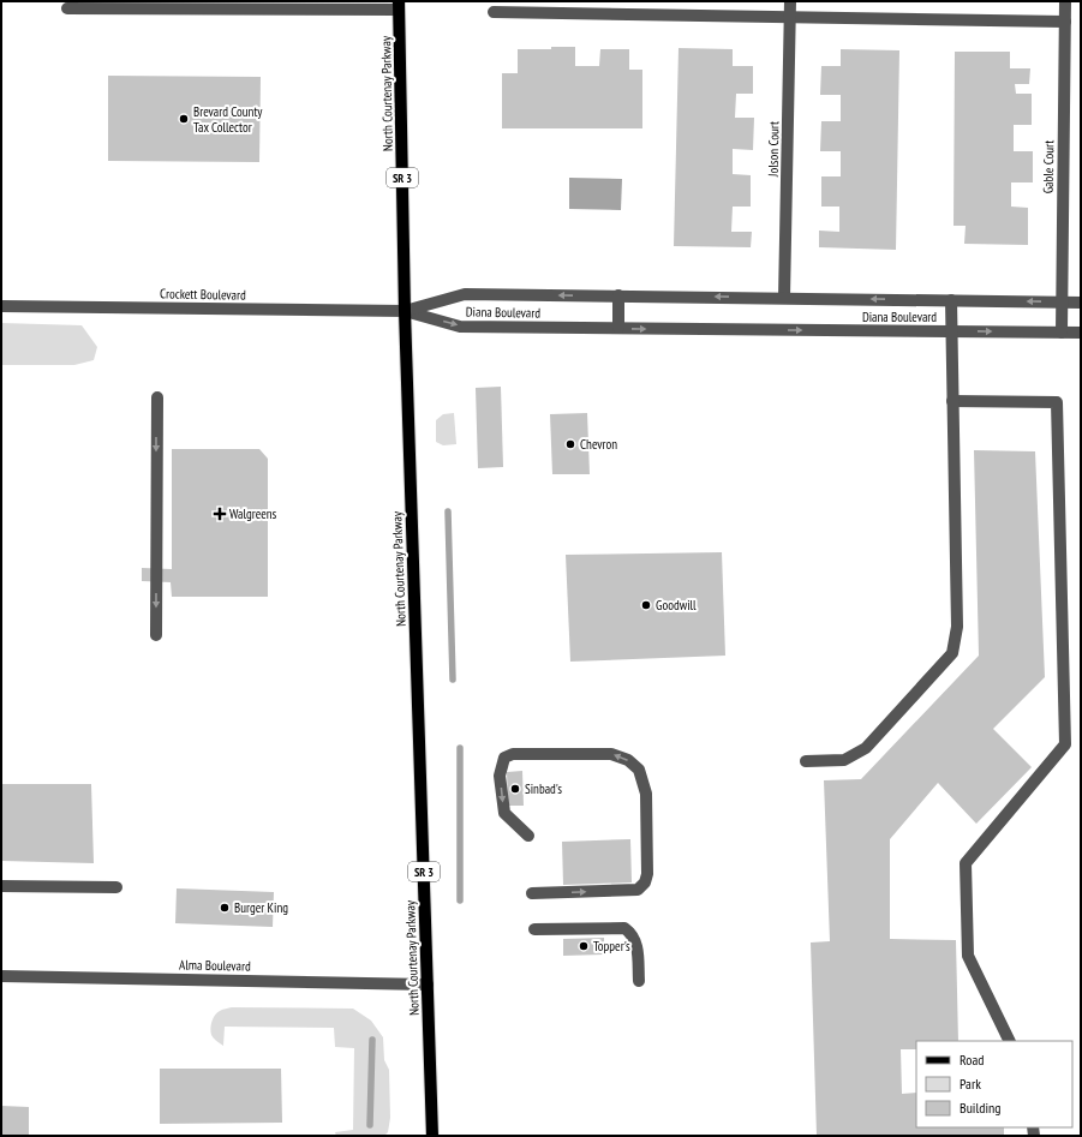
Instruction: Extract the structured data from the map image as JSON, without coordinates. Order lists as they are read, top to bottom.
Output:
{
  "streets": {
    "main road": ["North Courtenay Parkway", "SR 3"],
    "street": [
      "Jolson Court",
      "Gable Court",
      "Crockett Boulevard",
      "Diana Boulevard",
      "Alma Boulevard"
    ]
  },
  "crossings": [
    ["North Courtenay Parkway", "Crockett Boulevard"],
    ["North Courtenay Parkway", "Diana Boulevard"],
    ["North Courtenay Parkway", "Alma Boulevard"],
    ["Jolson Court", "Diana Boulevard"],
    ["Gable Court", "Diana Boulevard"],
    ["Crockett Boulevard", "Diana Boulevard"]
  ],
  "places": {
    "other": [
      "Brevard County Tax Collector",
      "Chevron",
      "Goodwill",
      "Sinbad's",
      "Burger King",
      "Topper's"
    ],
    "health": ["Walgreens"]
  },
  "legend": ["Road", "Park", "Building"]
}
